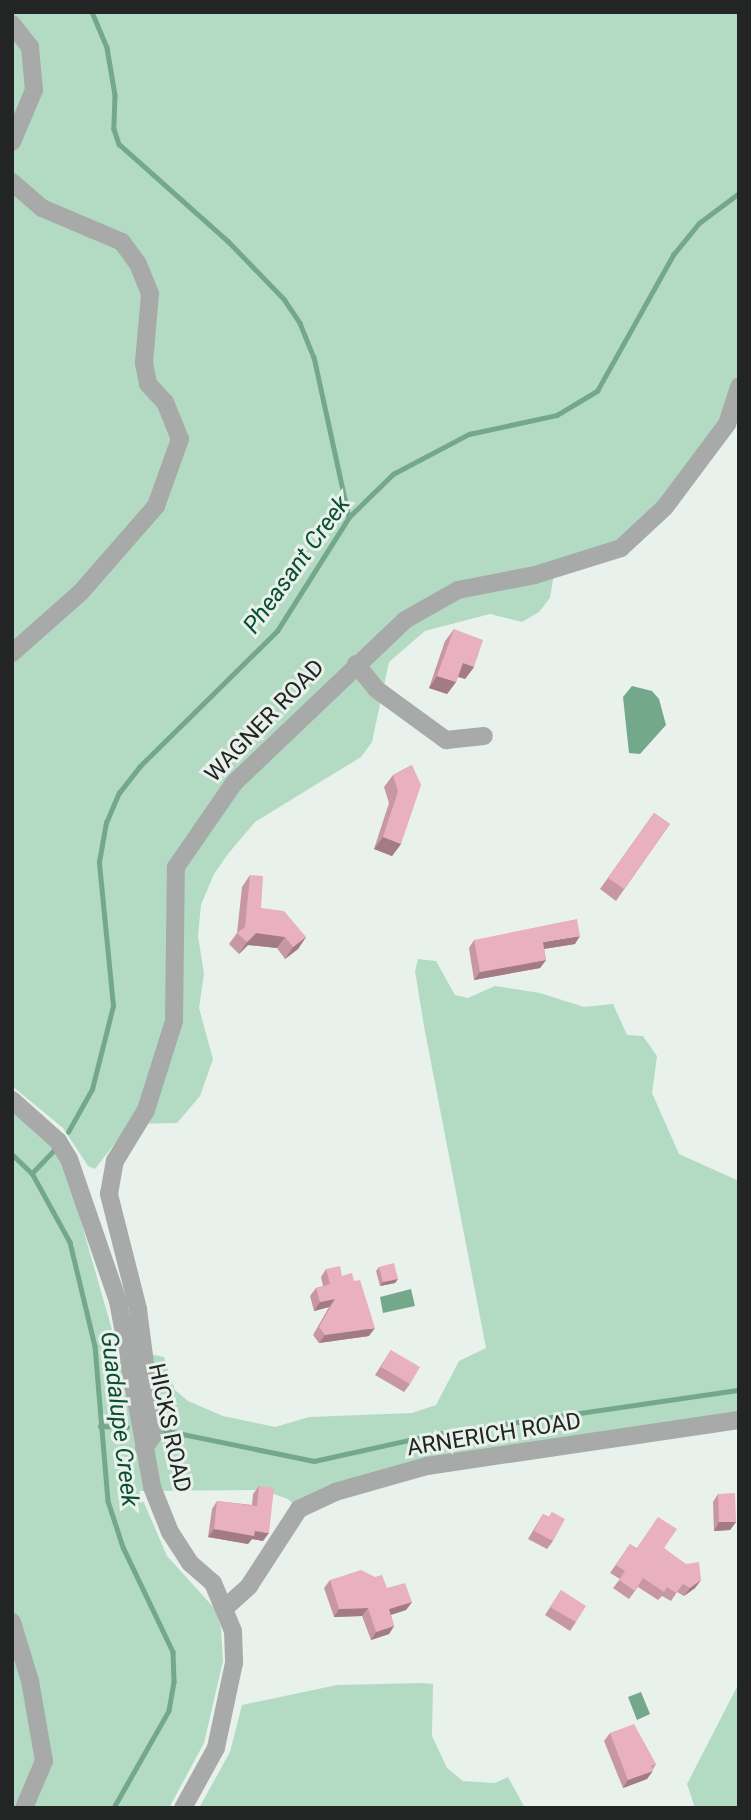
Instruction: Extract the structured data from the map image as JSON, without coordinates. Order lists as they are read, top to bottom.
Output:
{
  "streets": {
    "street": ["WAGNER ROAD", "HICKS ROAD", "ARNERICH ROAD"]
  },
  "crossings": [
    ["WAGNER ROAD", "HICKS ROAD"],
    ["HICKS ROAD", "ARNERICH ROAD"]
  ],
  "water": ["Pheasant Creek", "Guadalupe Creek"]
}
